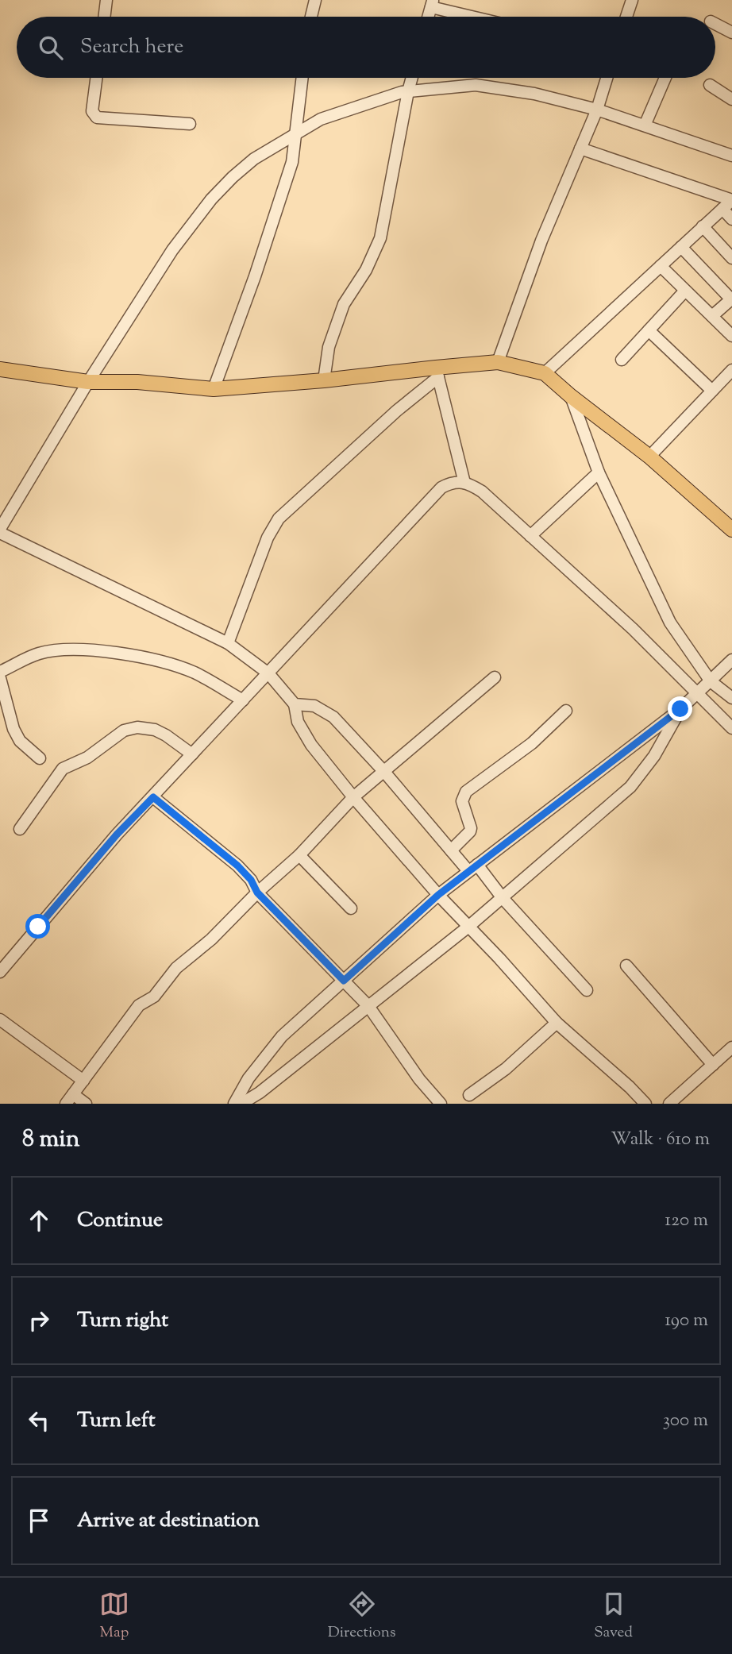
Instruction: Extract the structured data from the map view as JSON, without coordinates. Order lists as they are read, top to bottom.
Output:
{
  "page": {
    "search": "Search here",
    "heading": ["8 min", "Walk · 610 m"],
    "list": [
      ["Continue", "120 m"],
      ["Turn right", "190 m"],
      ["Turn left", "300 m"],
      "Arrive at destination"
    ],
    "nav": ["Map", "Directions", "Saved"]
  }
}
